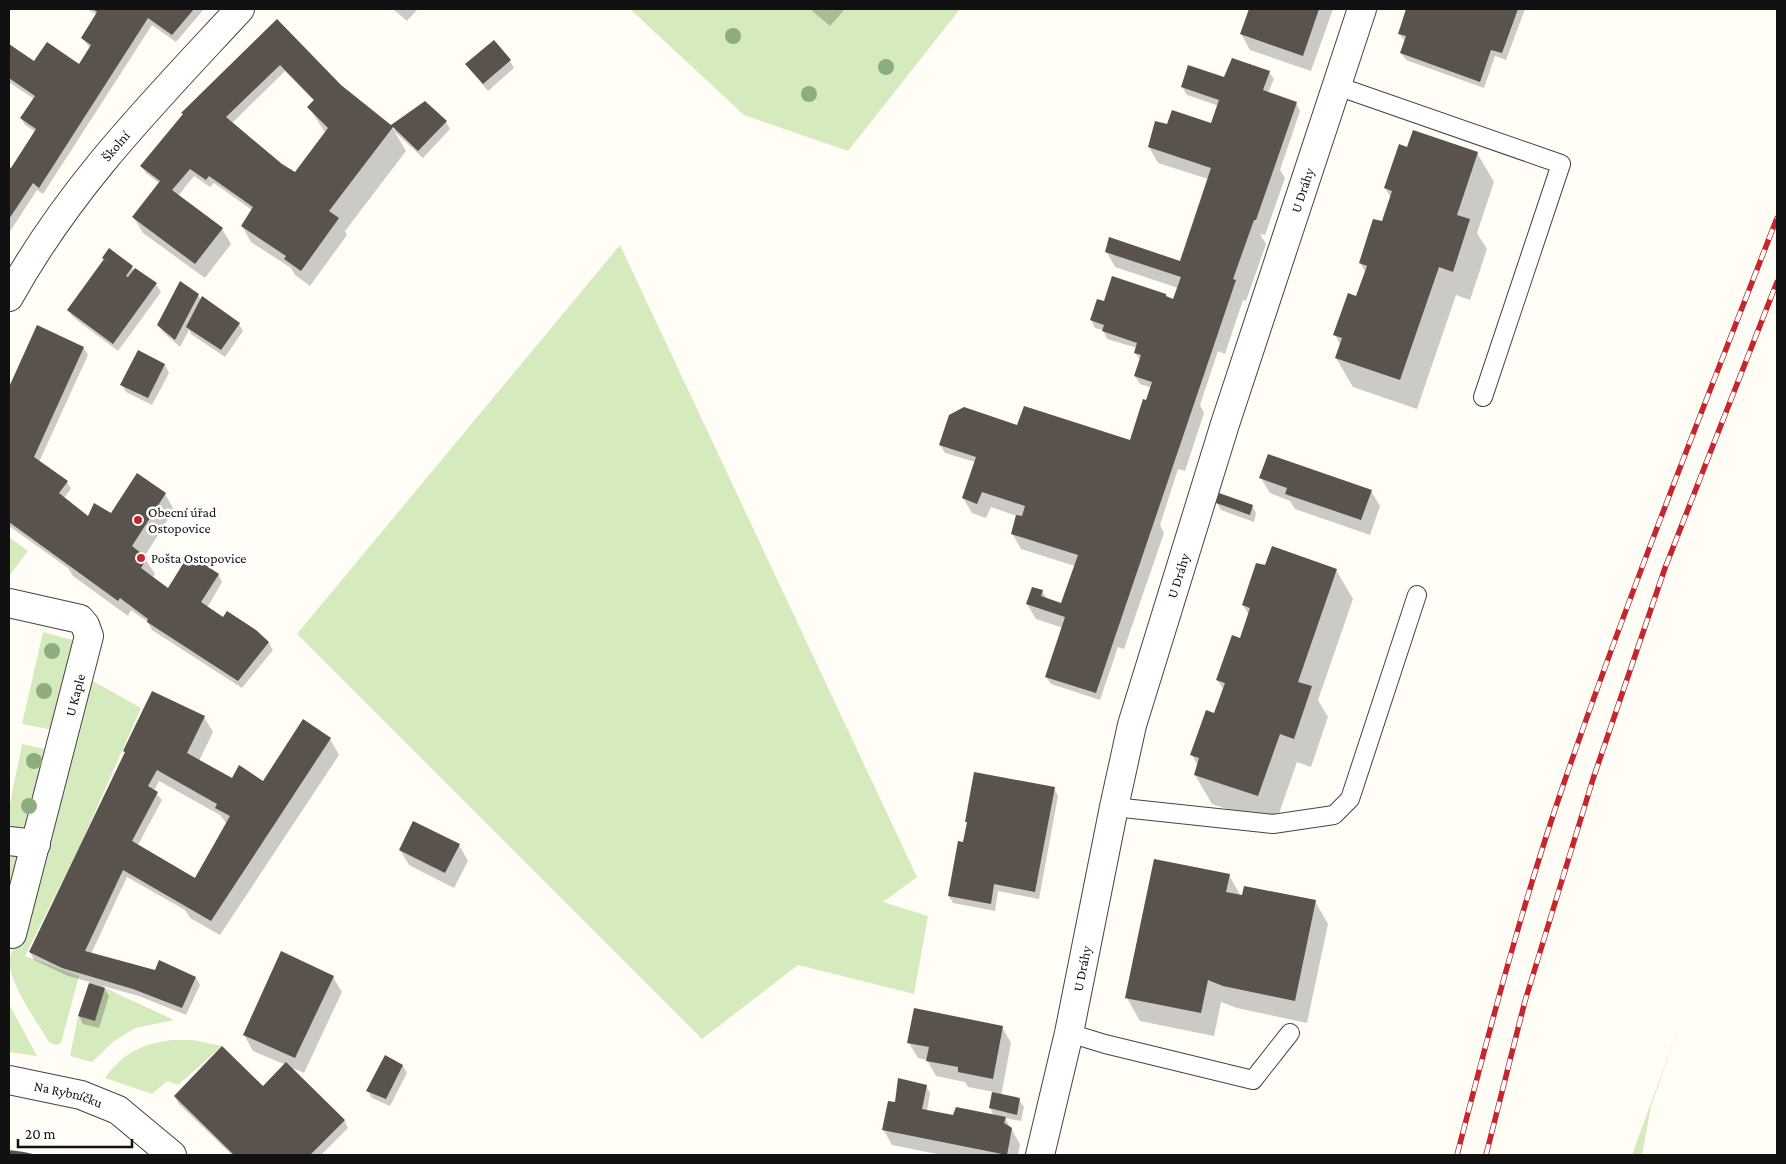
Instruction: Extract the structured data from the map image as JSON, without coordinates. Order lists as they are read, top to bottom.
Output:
{
  "streets": {
    "street": [
      "Školní",
      "U Dráhy",
      "U Kaple",
      "Na Rybníčku"
    ]
  },
  "places": ["Obecní úřad Ostopovice", "Pošta Ostopovice"],
  "scale_bar": "20 m"
}
